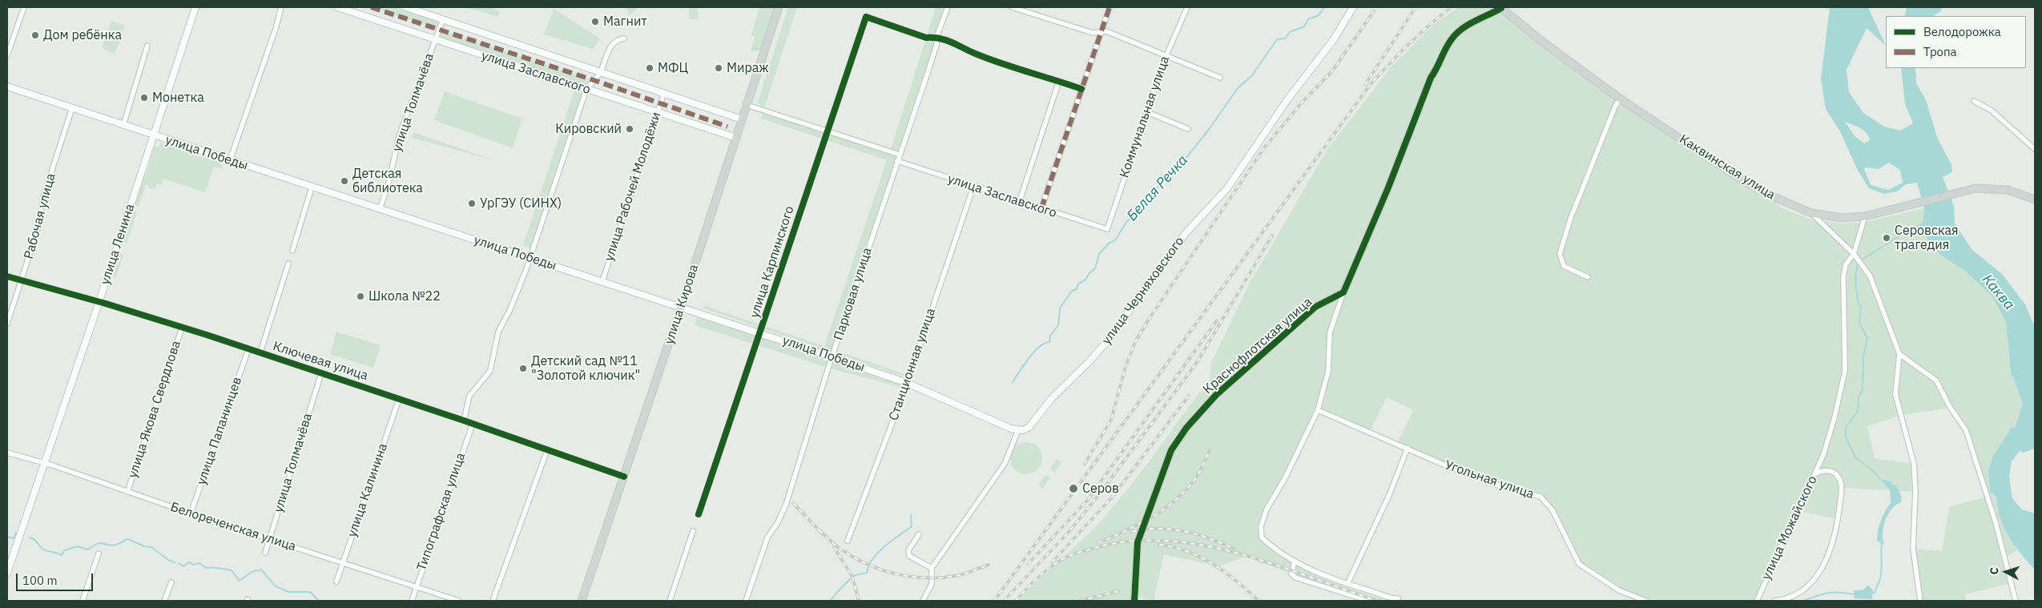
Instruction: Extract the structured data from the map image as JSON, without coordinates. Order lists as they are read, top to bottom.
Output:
{
  "streets": {
    "main road": [
      "улица Заславского",
      "улица Победы",
      "Каквинская улица",
      "улица Ленина",
      "улица Черняховского",
      "улица Кирова",
      "Краснофлотская улица"
    ],
    "street": [
      "улица Толмачёва",
      "Коммунальная улица",
      "улица Рабочей Молодёжи",
      "Рабочая улица",
      "улица Карпинского",
      "Парковая улица",
      "Ключевая улица",
      "Станционная улица",
      "улица Якова Свердлова",
      "улица Папанинцев",
      "Угольная улица",
      "улица Калинина",
      "Типографская улица",
      "Белореченская улица",
      "улица Можайского"
    ]
  },
  "crossings": [
    ["улица Заславского", "улица Толмачёва"],
    ["улица Заславского", "Коммунальная улица"],
    ["улица Заславского", "улица Рабочей Молодёжи"],
    ["улица Заславского", "Парковая улица"],
    ["улица Заславского", "улица Кирова"],
    ["улица Заславского", "Станционная улица"],
    ["улица Толмачёва", "улица Победы"],
    ["улица Толмачёва", "Ключевая улица"],
    ["улица Толмачёва", "Белореченская улица"],
    ["улица Победы", "улица Рабочей Молодёжи"],
    ["улица Победы", "Рабочая улица"],
    ["улица Победы", "улица Ленина"],
    ["улица Победы", "улица Карпинского"],
    ["улица Победы", "улица Черняховского"],
    ["улица Победы", "Парковая улица"],
    ["улица Победы", "улица Кирова"],
    ["улица Победы", "Станционная улица"],
    ["Каквинская улица", "улица Можайского"],
    ["Рабочая улица", "Ключевая улица"],
    ["улица Ленина", "Ключевая улица"],
    ["улица Ленина", "Белореченская улица"],
    ["улица Карпинского", "Парковая улица"],
    ["улица Кирова", "Ключевая улица"],
    ["Ключевая улица", "улица Якова Свердлова"],
    ["Ключевая улица", "улица Папанинцев"],
    ["Ключевая улица", "улица Калинина"],
    ["Ключевая улица", "Типографская улица"],
    ["улица Якова Свердлова", "Белореченская улица"],
    ["улица Папанинцев", "Белореченская улица"],
    ["улица Калинина", "Белореченская улица"],
    ["Типографская улица", "Белореченская улица"]
  ],
  "water": ["Белая Речка", "Каква"],
  "places": [
    "Магнит",
    "Дом ребёнка",
    "МФЦ",
    "Мираж",
    "Монетка",
    "Кировский",
    "Детская библиотека",
    "УрГЭУ (СИНХ)",
    "Серовская трагедия",
    "Школа №22",
    "Детский сад №11 \"Золотой ключик\"",
    "Серов"
  ],
  "legend": ["Велодорожка", "Тропа"],
  "scale_bar": "100 m",
  "north": "left"
}
